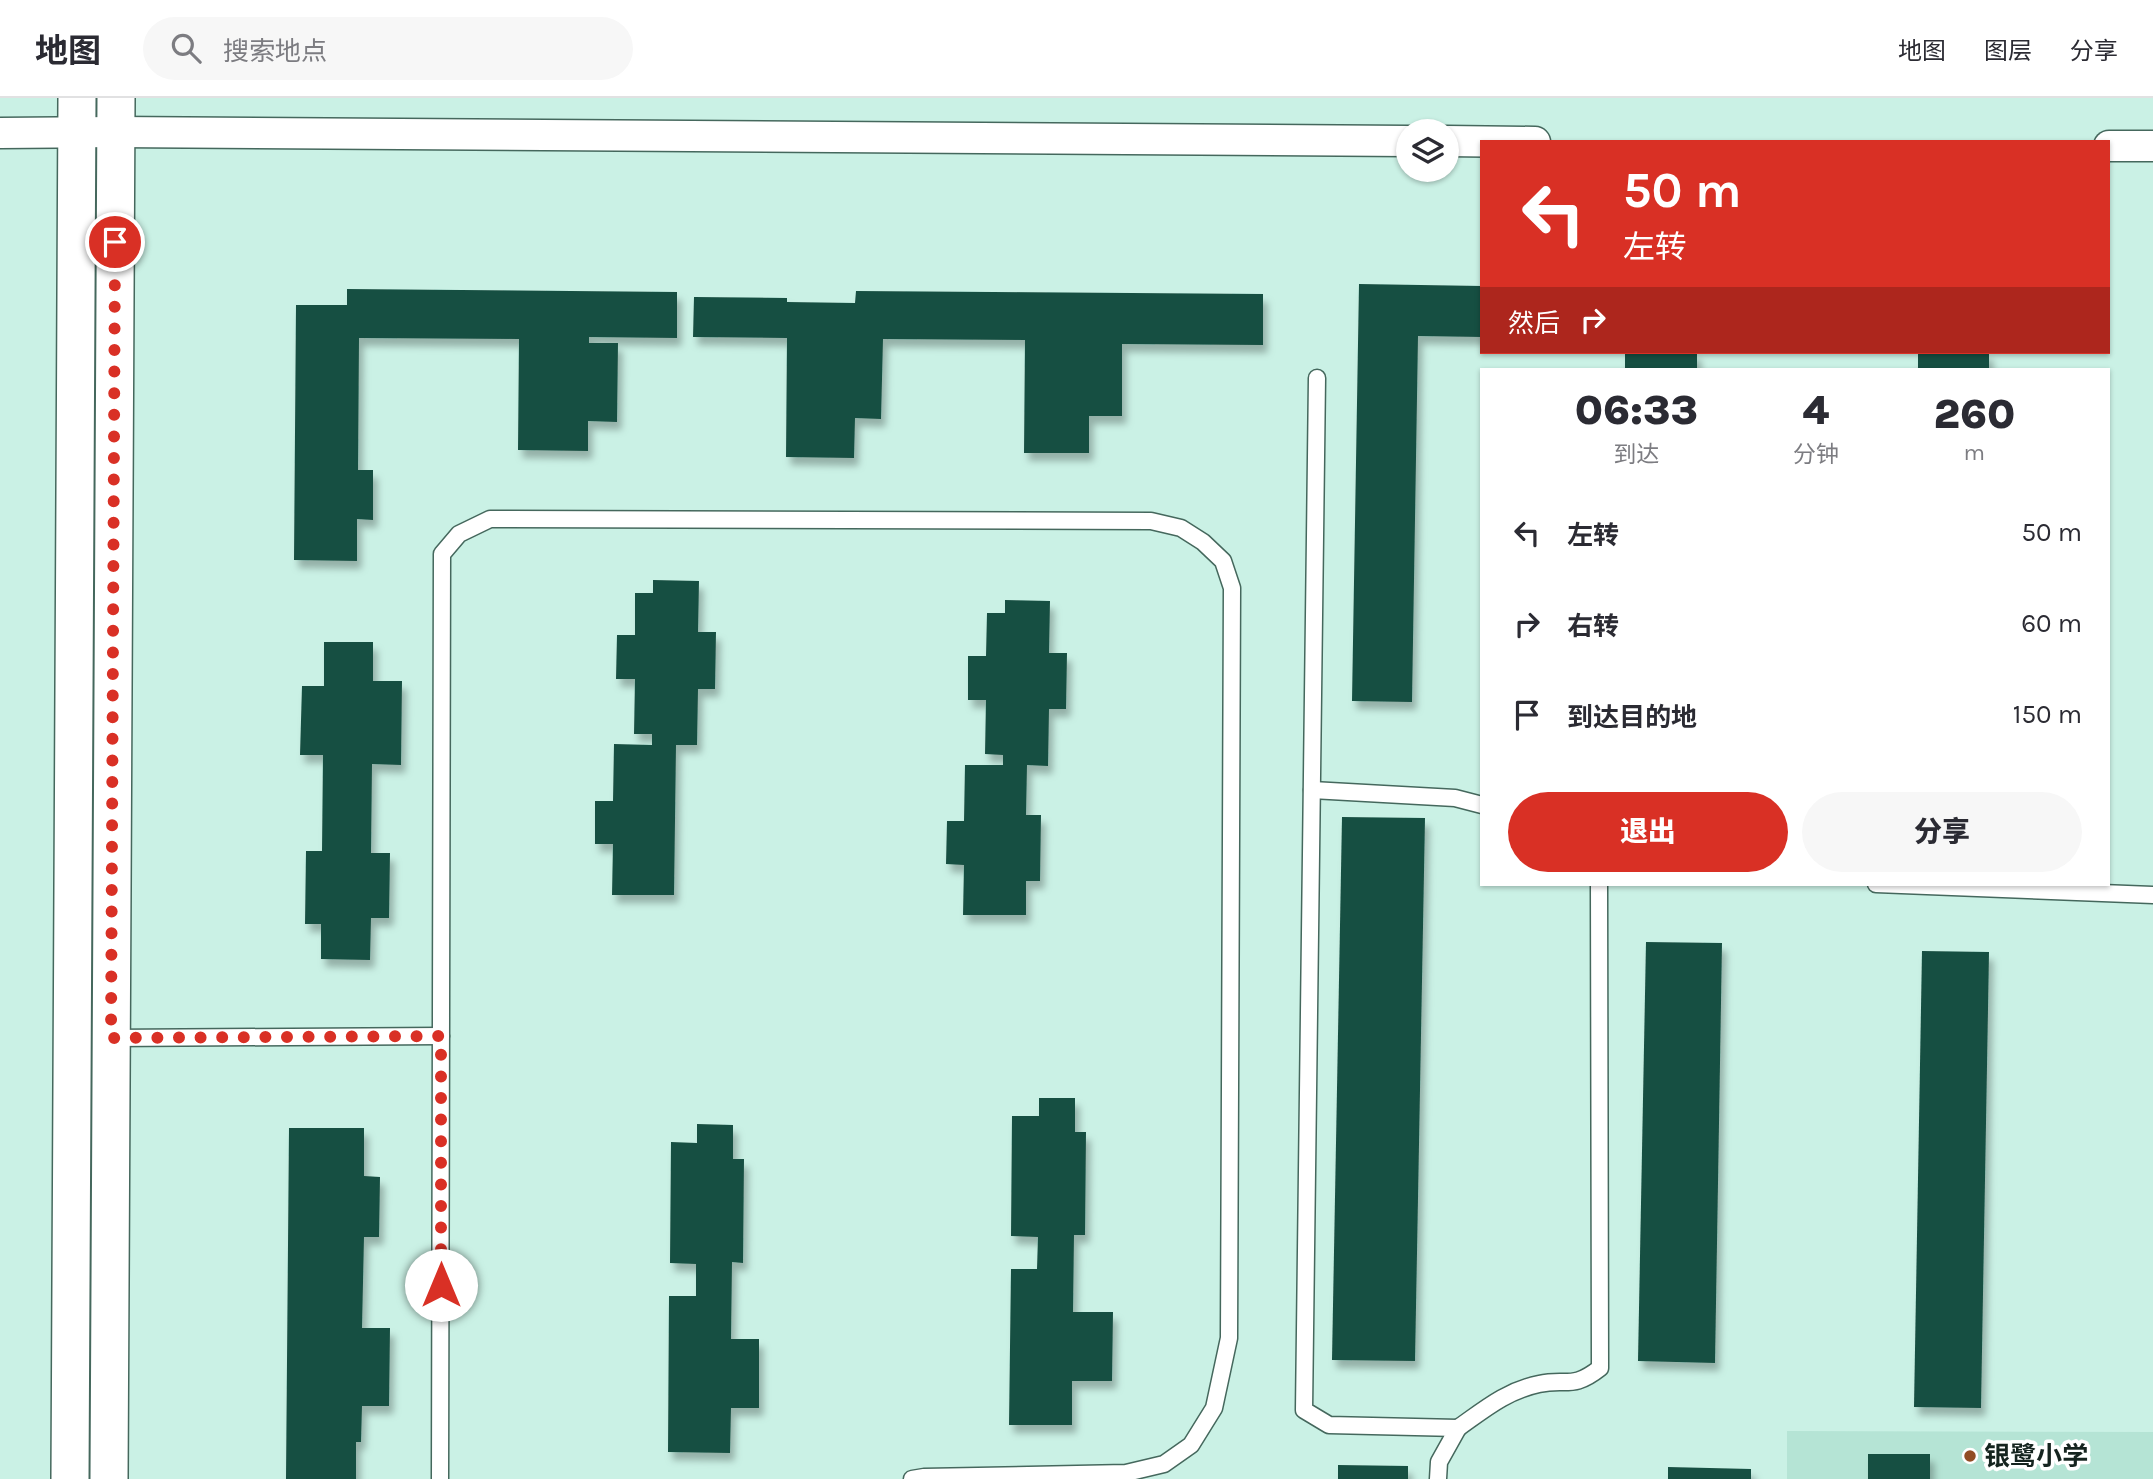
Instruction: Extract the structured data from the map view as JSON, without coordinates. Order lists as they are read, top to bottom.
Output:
{
  "places": ["银鹭小学"],
  "page": {
    "header": "地图",
    "search": "搜索地点",
    "nav": ["地图", "图层", "分享"],
    "turn": ["50 m", "左转"],
    "then": "然后",
    "eta": [
      "06:33",
      "到达",
      "4",
      "分钟",
      "260",
      "m"
    ],
    "list": [
      {
        "name": "左转",
        "value": "50 m"
      },
      {
        "name": "右转",
        "value": "60 m"
      },
      {
        "name": "到达目的地",
        "value": "150 m"
      }
    ],
    "buttons": ["退出", "分享"]
  }
}
